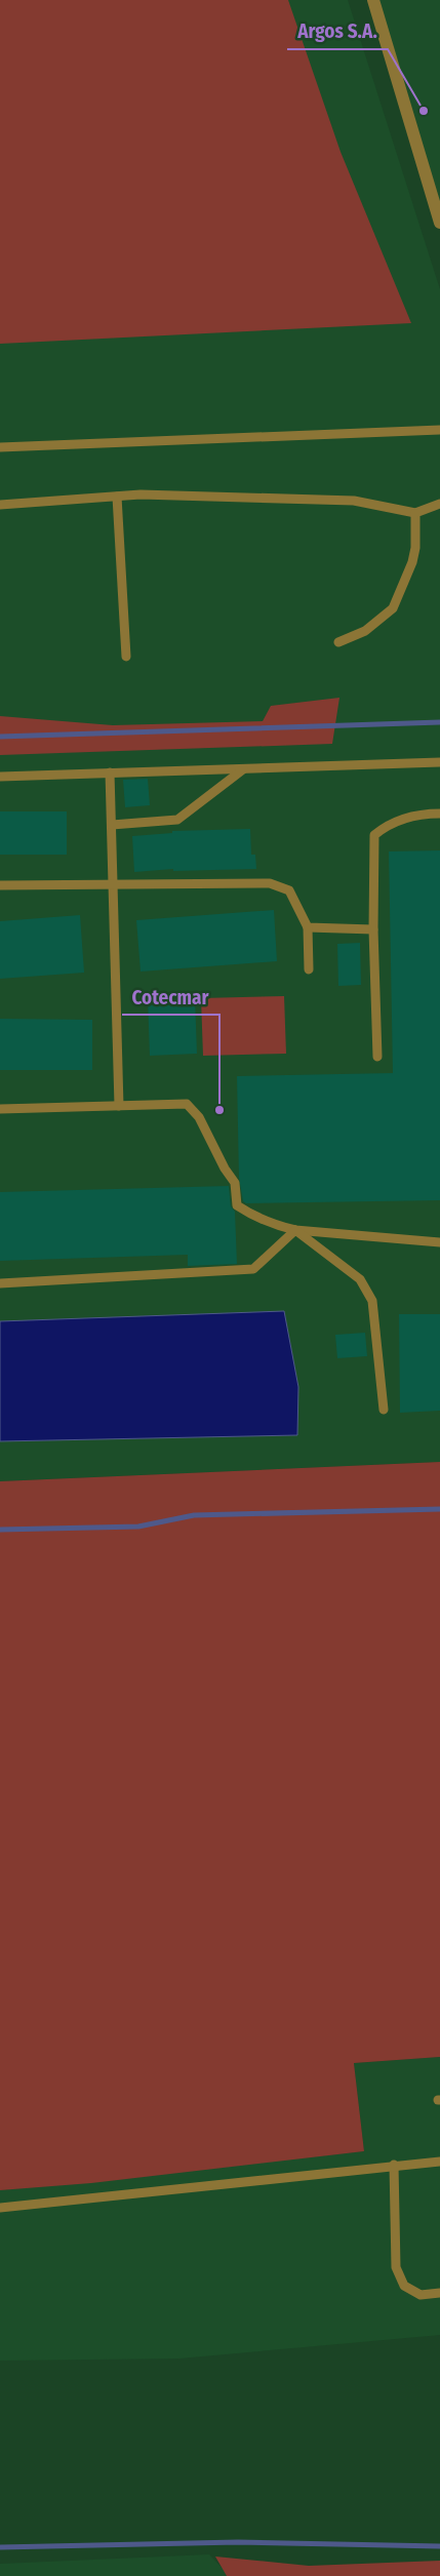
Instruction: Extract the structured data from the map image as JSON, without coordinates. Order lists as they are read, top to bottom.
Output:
{
  "places": ["Argos S.A.", "Cotecmar"]
}
